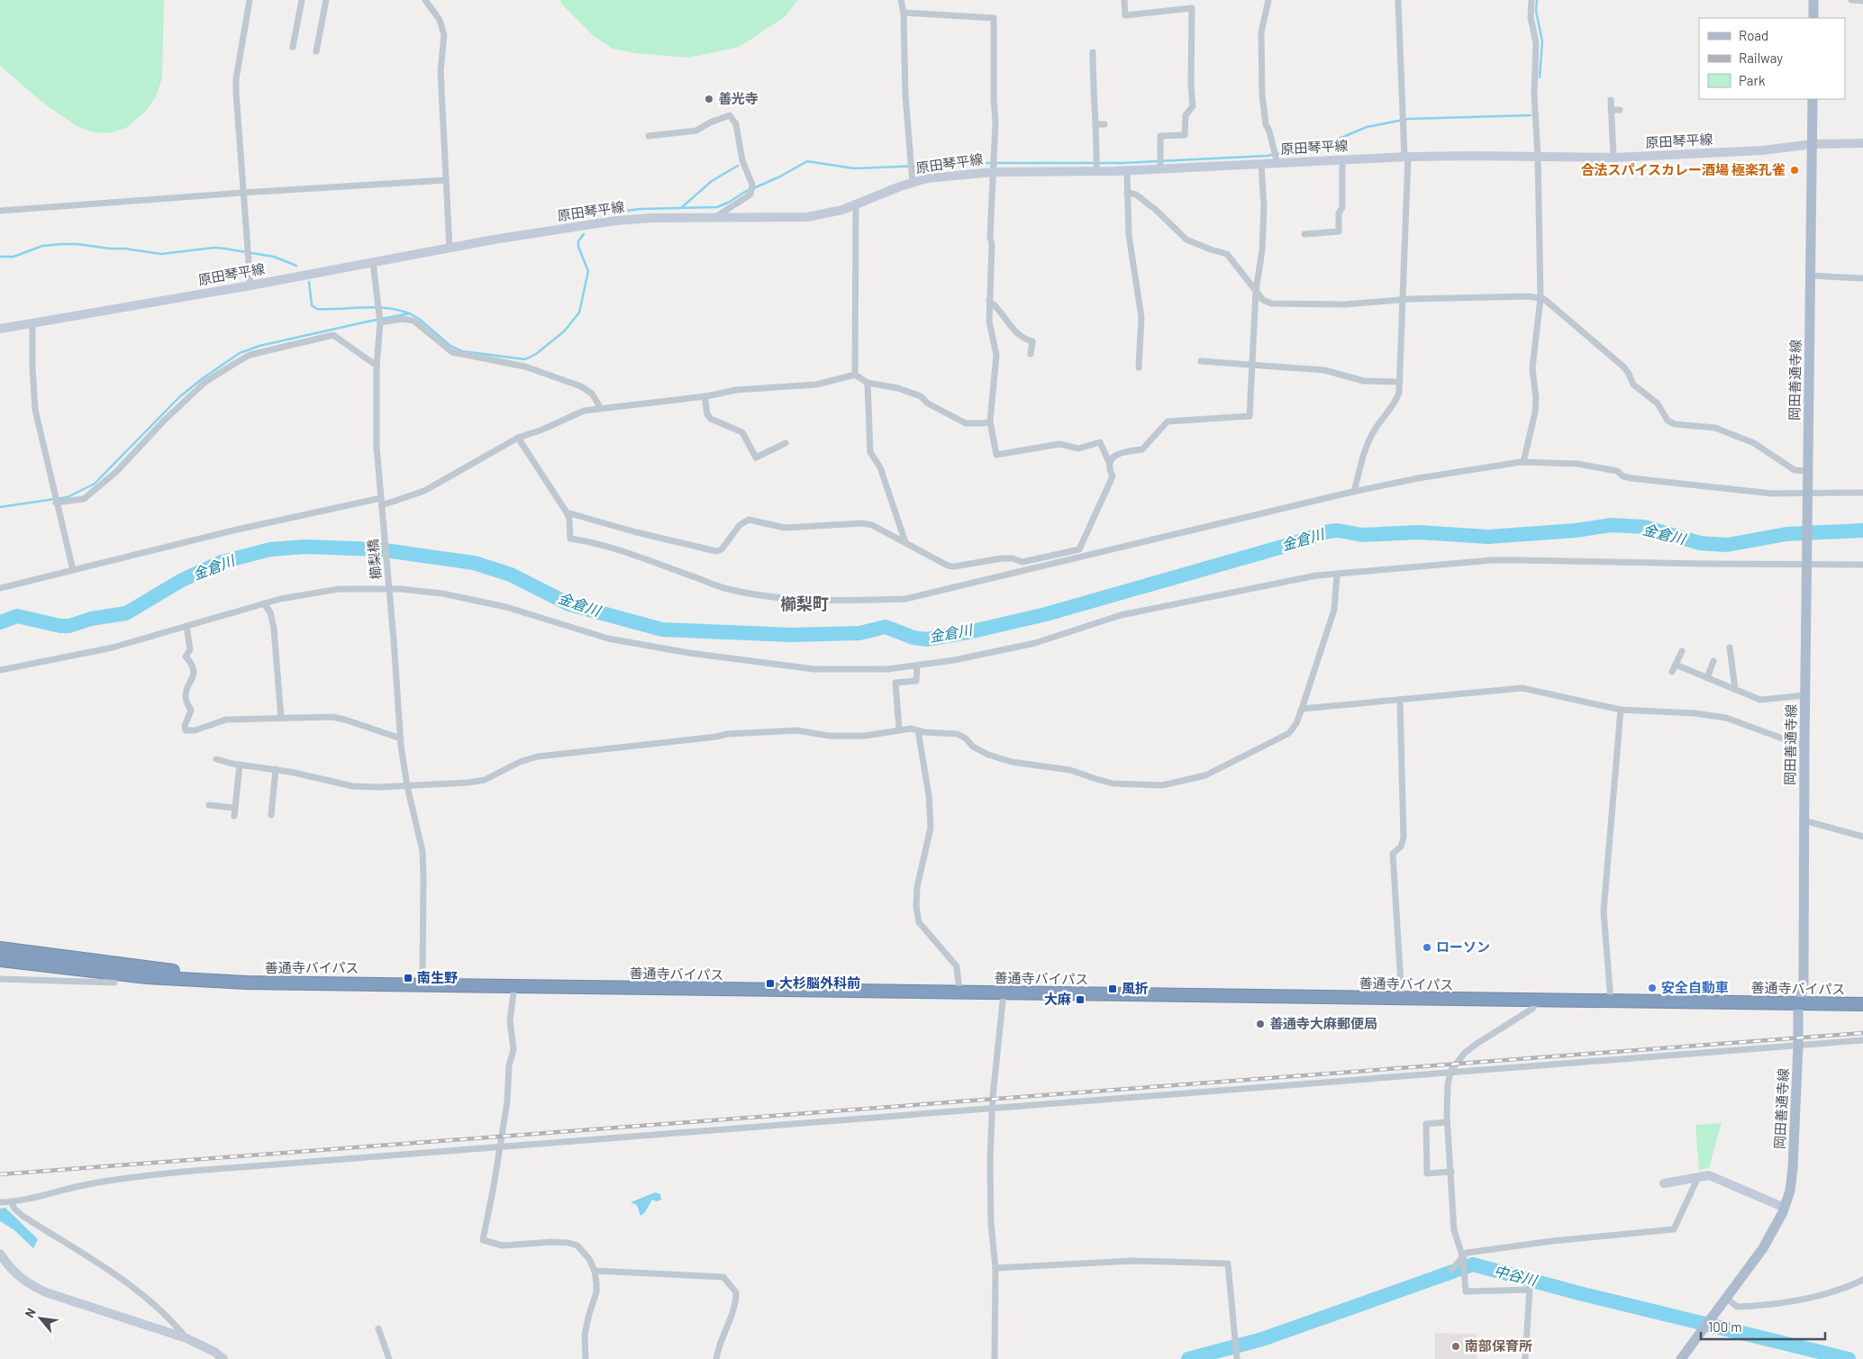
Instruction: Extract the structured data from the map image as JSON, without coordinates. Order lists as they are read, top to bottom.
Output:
{
  "streets": {
    "highway": ["善通寺バイパス"],
    "main road": ["原田琴平線", "岡田善通寺線"],
    "street": ["櫛梨橋"]
  },
  "crossings": [
    ["原田琴平線", "岡田善通寺線"],
    ["原田琴平線", "櫛梨橋"],
    ["岡田善通寺線", "善通寺バイパス"],
    ["櫛梨橋", "善通寺バイパス"]
  ],
  "districts": ["櫛梨町"],
  "water": ["金倉川", "中谷川"],
  "places": {
    "other": [
      "善光寺",
      "合法スパイスカレー酒場 極楽孔雀",
      "ローソン",
      "安全自動車",
      "善通寺大麻郵便局",
      "南部保育所"
    ],
    "transit": [
      "南生野",
      "大杉脳外科前",
      "風折",
      "大麻"
    ]
  },
  "legend": ["Road", "Railway", "Park"],
  "scale_bar": "100 m",
  "north": "top left"
}
